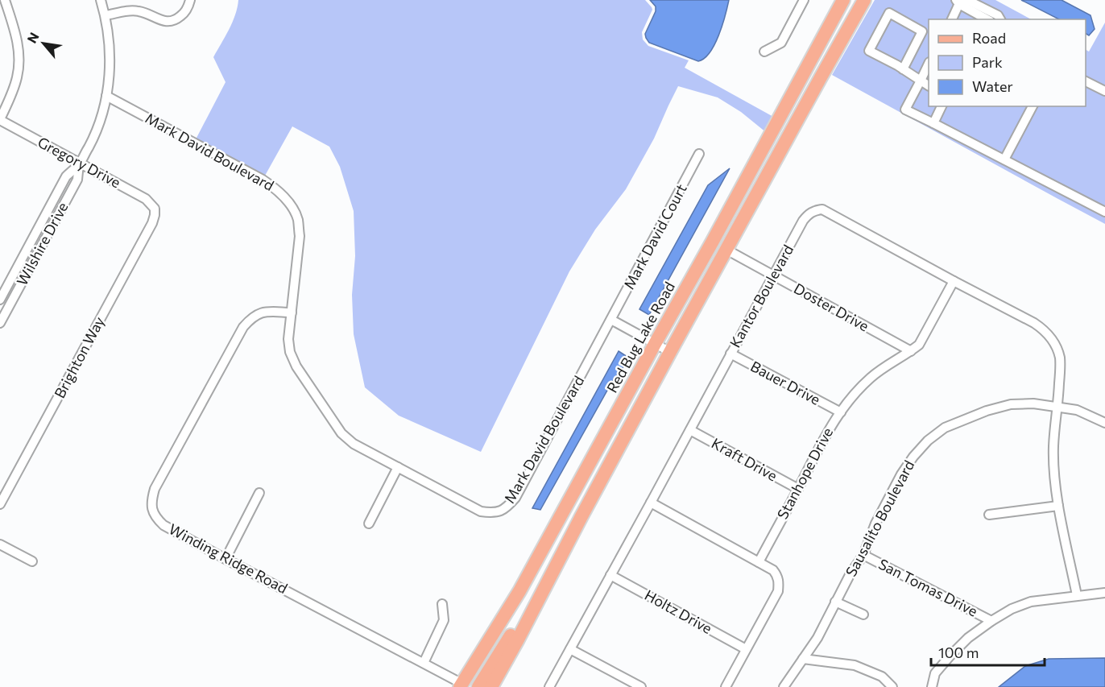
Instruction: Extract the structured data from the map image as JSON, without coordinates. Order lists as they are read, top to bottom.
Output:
{
  "streets": {
    "main road": ["Red Bug Lake Road"],
    "street": [
      "Mark David Boulevard",
      "Gregory Drive",
      "Mark David Court",
      "Wilshire Drive",
      "Kantor Boulevard",
      "Doster Drive",
      "Brighton Way",
      "Bauer Drive",
      "Kraft Drive",
      "Stanhope Drive",
      "Sausalito Boulevard",
      "Winding Ridge Road",
      "San Tomas Drive",
      "Holtz Drive"
    ]
  },
  "crossings": [
    ["Mark David Boulevard", "Mark David Court"],
    ["Mark David Boulevard", "Wilshire Drive"],
    ["Mark David Boulevard", "Winding Ridge Road"],
    ["Gregory Drive", "Wilshire Drive"],
    ["Gregory Drive", "Brighton Way"],
    ["Kantor Boulevard", "Doster Drive"],
    ["Kantor Boulevard", "Bauer Drive"],
    ["Kantor Boulevard", "Kraft Drive"],
    ["Kantor Boulevard", "Stanhope Drive"],
    ["Kantor Boulevard", "Sausalito Boulevard"],
    ["Kantor Boulevard", "Holtz Drive"],
    ["Doster Drive", "Stanhope Drive"],
    ["Red Bug Lake Road", "Winding Ridge Road"],
    ["Bauer Drive", "Stanhope Drive"],
    ["Kraft Drive", "Stanhope Drive"],
    ["Sausalito Boulevard", "San Tomas Drive"]
  ],
  "legend": ["Road", "Park", "Water"],
  "scale_bar": "100 m",
  "north": "top left"
}
